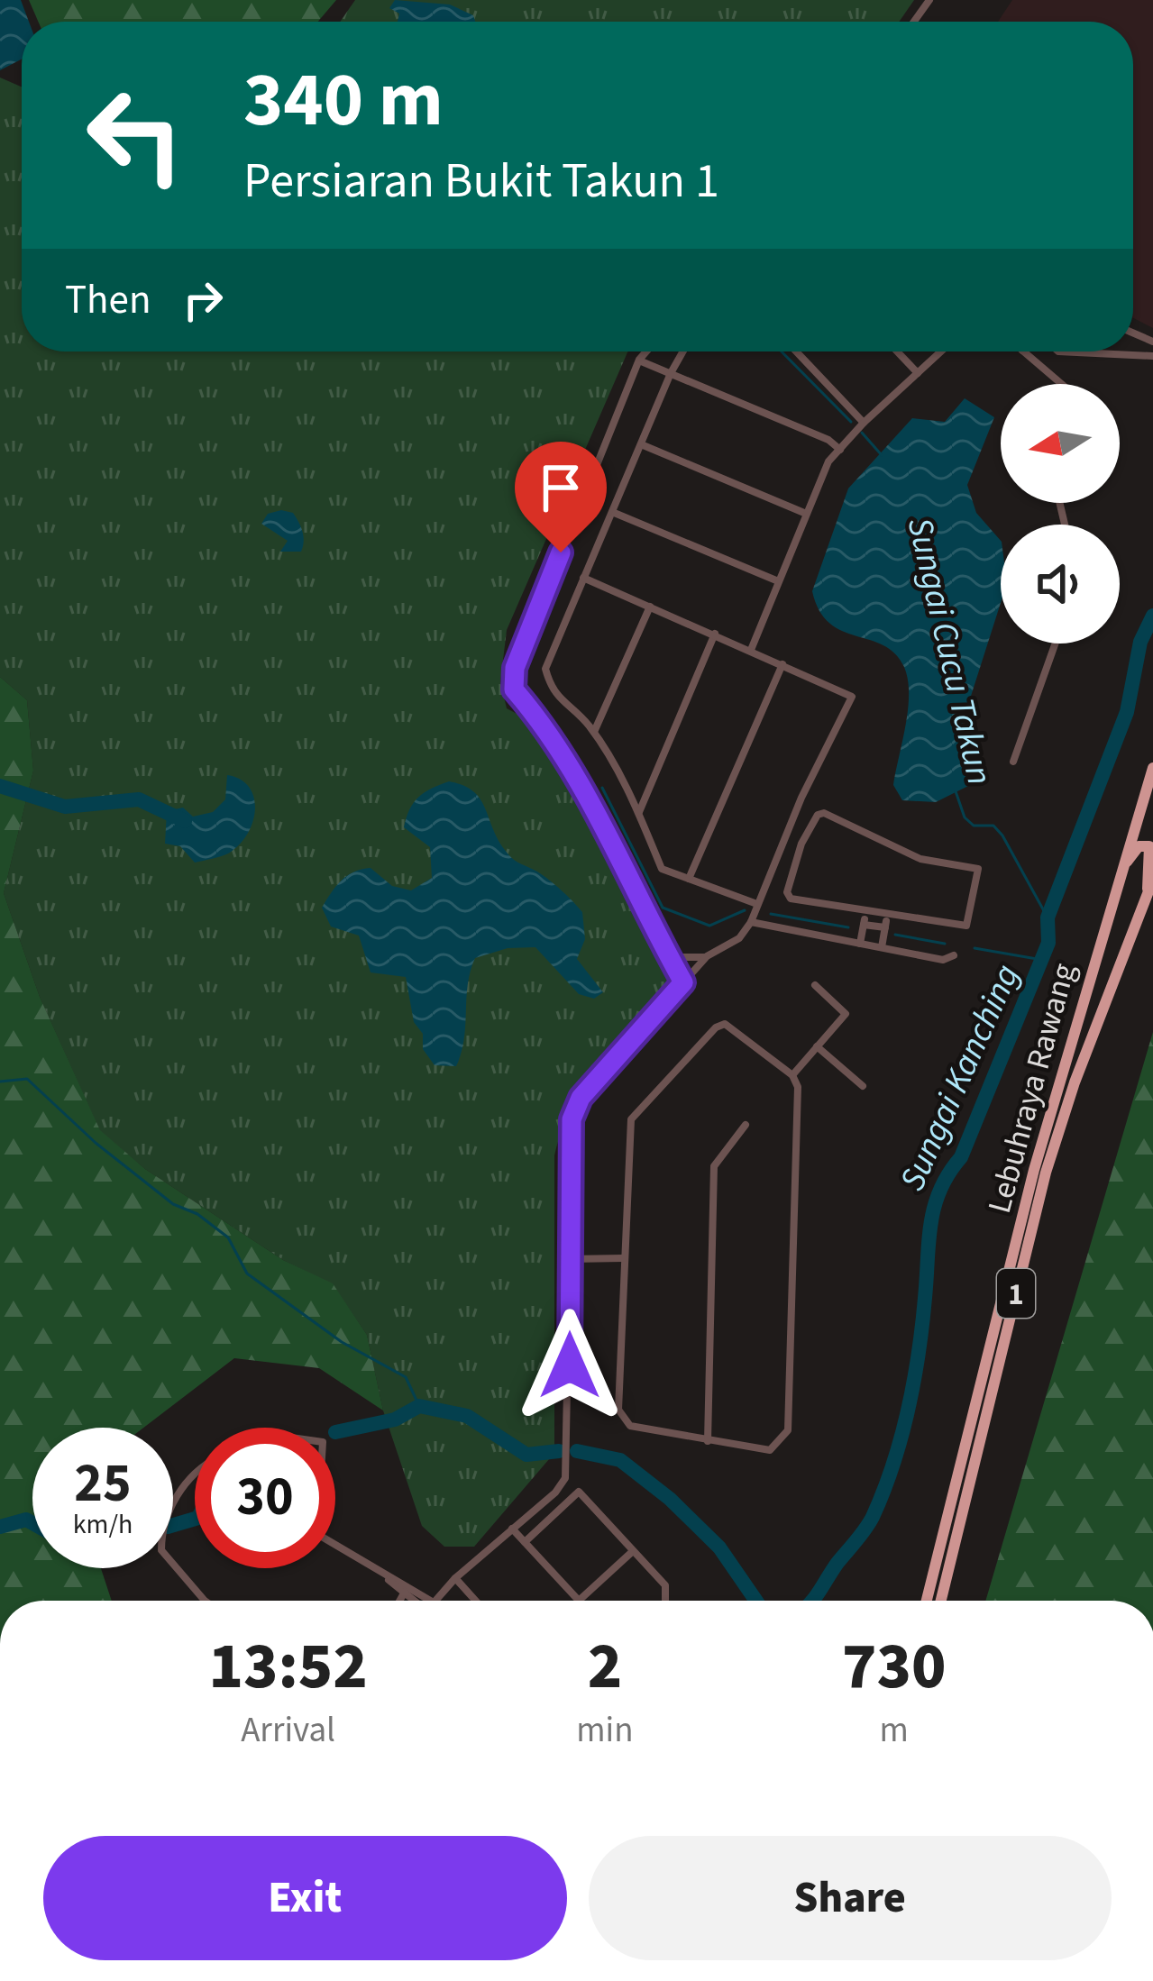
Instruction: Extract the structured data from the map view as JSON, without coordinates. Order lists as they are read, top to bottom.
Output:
{
  "streets": {
    "highway": ["Lebuhraya Rawang", "1"]
  },
  "water": ["Sungai Cucu Takun", "Sungai Kanching"],
  "north": "left",
  "page": {
    "turn": ["340 m", "Persiaran Bukit Takun 1"],
    "then": "Then",
    "speed": "25 km/h",
    "limit": "30",
    "eta": [
      "13:52",
      "Arrival",
      "2",
      "min",
      "730",
      "m"
    ],
    "buttons": ["Exit", "Share"]
  }
}
